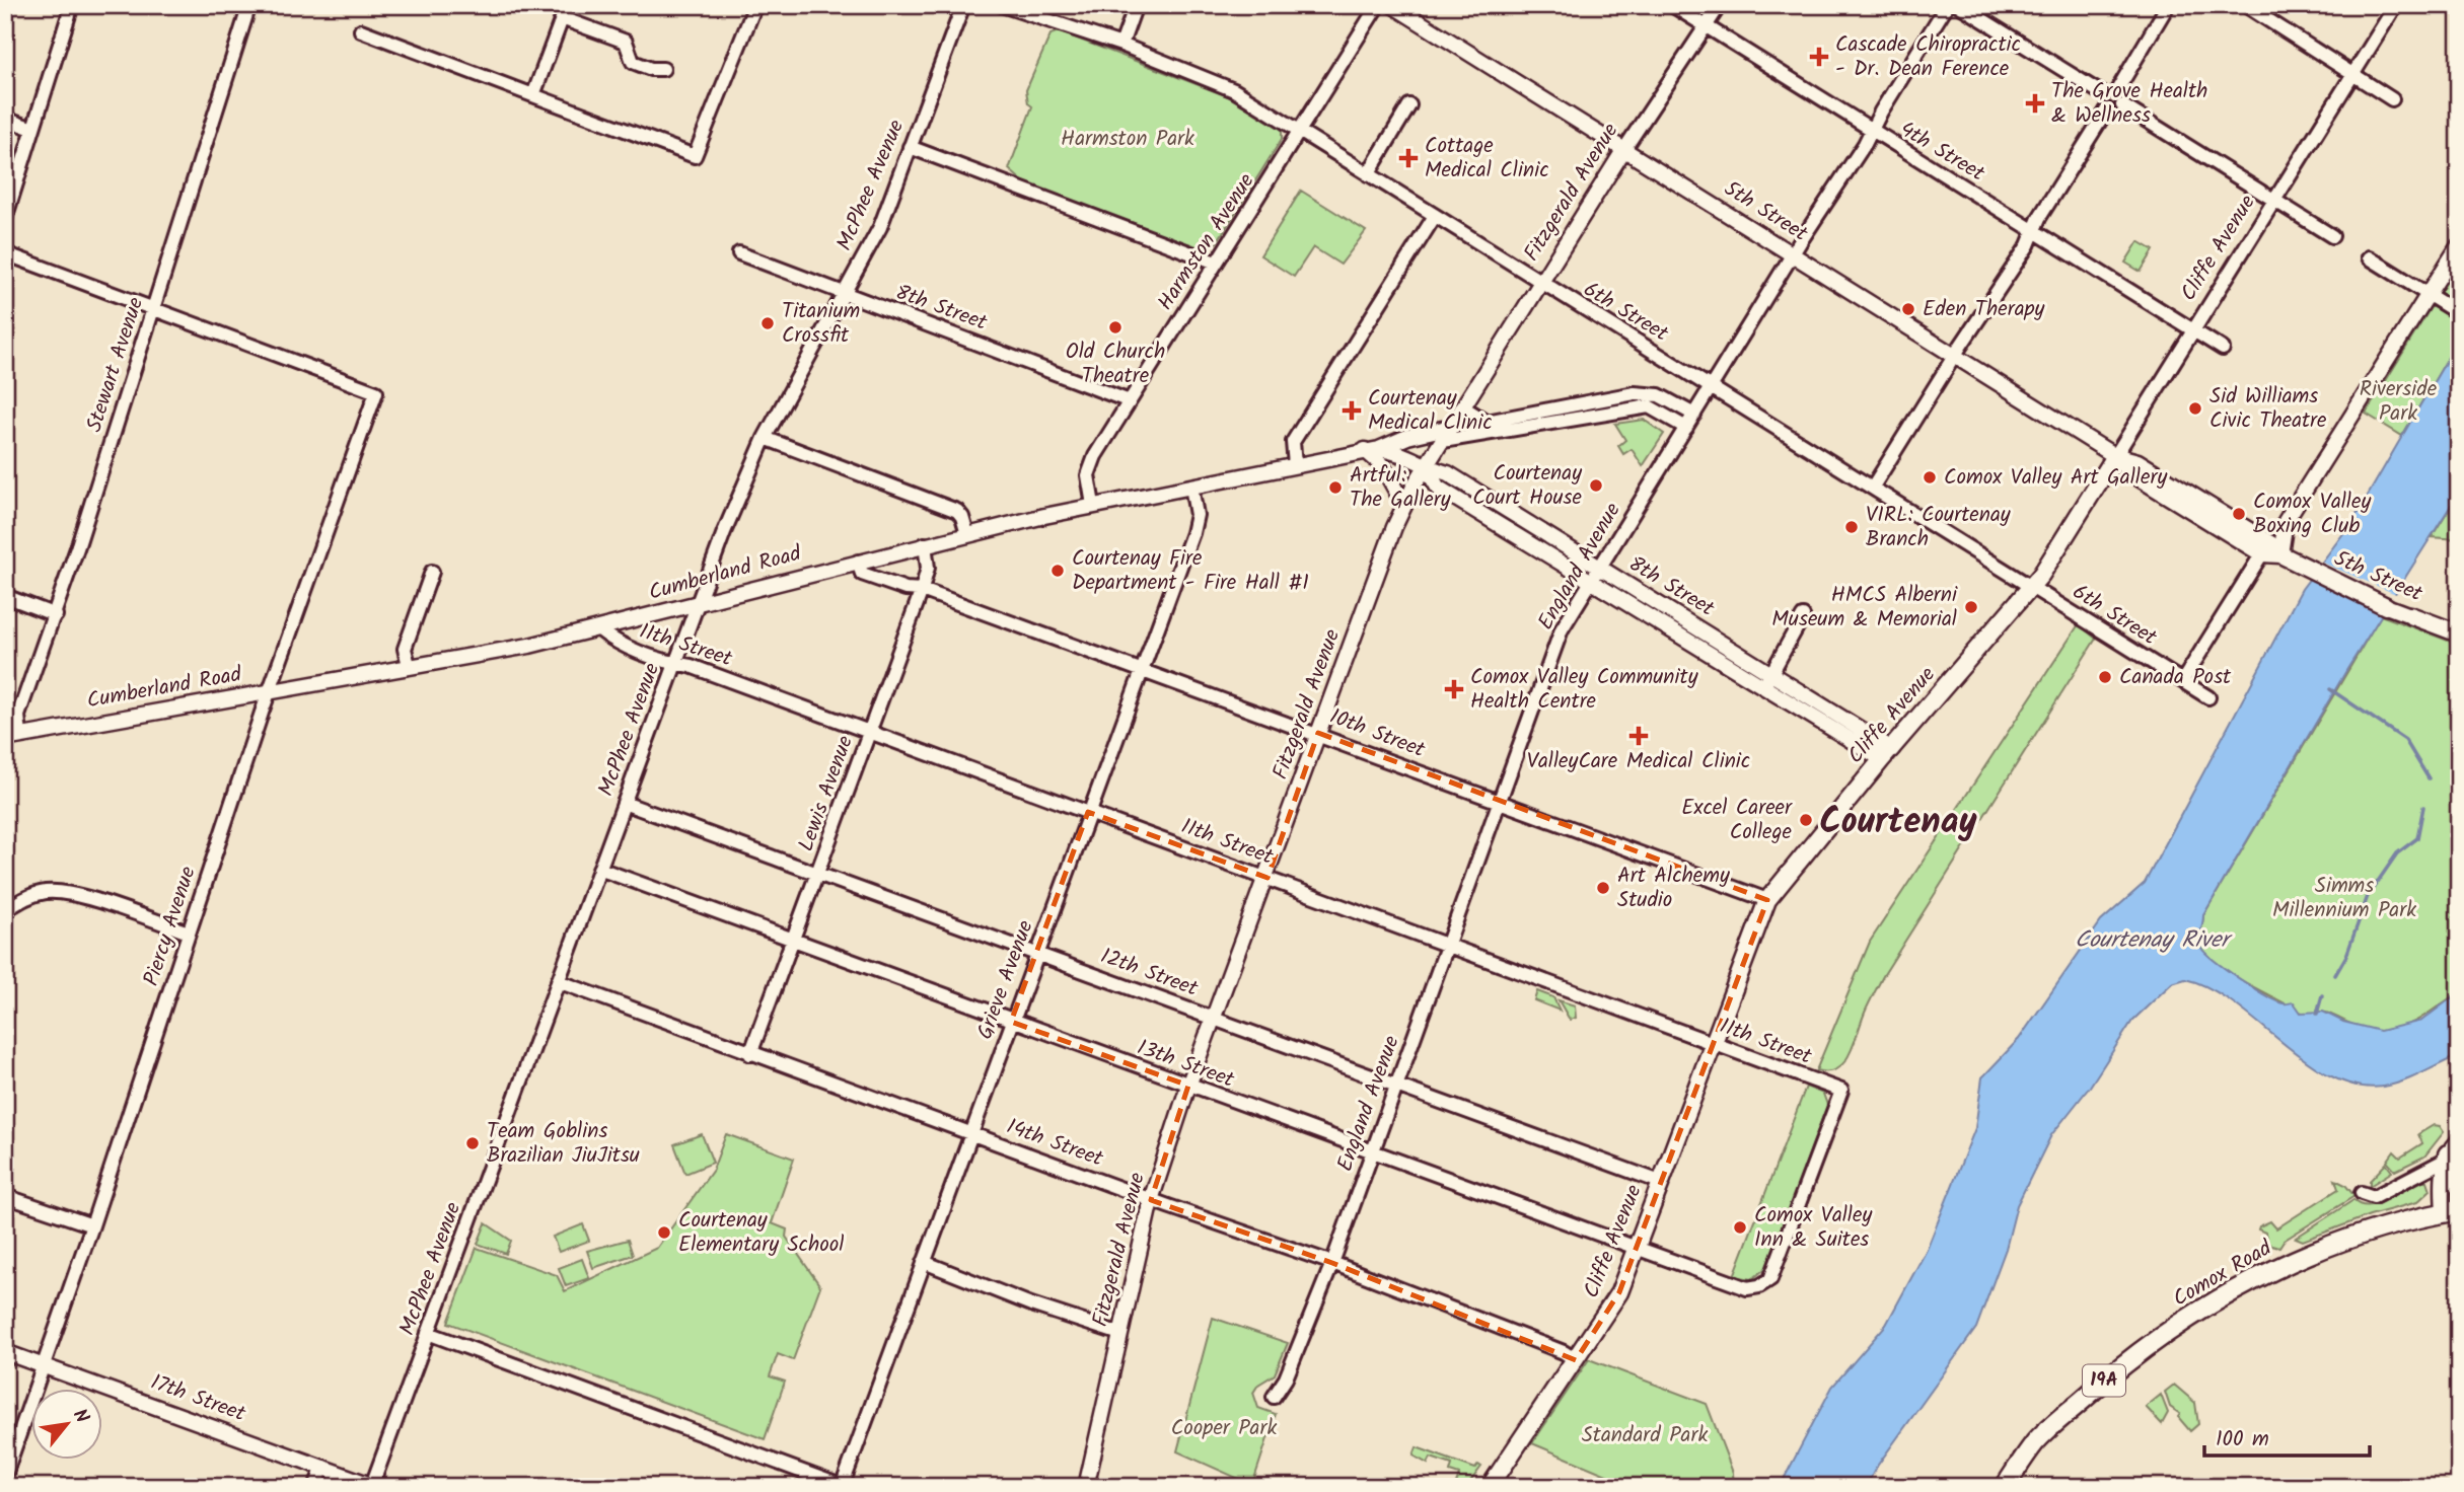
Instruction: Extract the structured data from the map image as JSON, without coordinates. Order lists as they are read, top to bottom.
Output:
{
  "streets": {
    "main road": [
      "5th Street",
      "Cliffe Avenue",
      "Comox Road",
      "19A"
    ],
    "street": [
      "4th Street",
      "McPhee Avenue",
      "Fitzgerald Avenue",
      "Harmston Avenue",
      "8th Street",
      "6th Street",
      "Stewart Avenue",
      "England Avenue",
      "Cumberland Road",
      "11th Street",
      "10th Street",
      "Lewis Avenue",
      "Piercy Avenue",
      "12th Street",
      "Grieve Avenue",
      "13th Street",
      "14th Street",
      "17th Street"
    ]
  },
  "crossings": [
    ["4th Street", "Fitzgerald Avenue"],
    ["4th Street", "Cliffe Avenue"],
    ["4th Street", "England Avenue"],
    ["McPhee Avenue", "8th Street"],
    ["McPhee Avenue", "Cumberland Road"],
    ["McPhee Avenue", "11th Street"],
    ["McPhee Avenue", "12th Street"],
    ["McPhee Avenue", "13th Street"],
    ["McPhee Avenue", "14th Street"],
    ["McPhee Avenue", "17th Street"],
    ["Fitzgerald Avenue", "5th Street"],
    ["Fitzgerald Avenue", "8th Street"],
    ["Fitzgerald Avenue", "6th Street"],
    ["Fitzgerald Avenue", "Cumberland Road"],
    ["Fitzgerald Avenue", "11th Street"],
    ["Fitzgerald Avenue", "10th Street"],
    ["Fitzgerald Avenue", "12th Street"],
    ["Fitzgerald Avenue", "13th Street"],
    ["Fitzgerald Avenue", "14th Street"],
    ["5th Street", "Cliffe Avenue"],
    ["5th Street", "England Avenue"],
    ["Harmston Avenue", "8th Street"],
    ["Harmston Avenue", "6th Street"],
    ["Harmston Avenue", "Cumberland Road"],
    ["Cliffe Avenue", "8th Street"],
    ["Cliffe Avenue", "6th Street"],
    ["Cliffe Avenue", "11th Street"],
    ["Cliffe Avenue", "10th Street"],
    ["Cliffe Avenue", "12th Street"],
    ["Cliffe Avenue", "13th Street"],
    ["Cliffe Avenue", "14th Street"],
    ["8th Street", "England Avenue"],
    ["8th Street", "Cumberland Road"],
    ["6th Street", "England Avenue"],
    ["Stewart Avenue", "Cumberland Road"],
    ["Stewart Avenue", "Piercy Avenue"],
    ["England Avenue", "11th Street"],
    ["England Avenue", "10th Street"],
    ["England Avenue", "12th Street"],
    ["England Avenue", "13th Street"],
    ["England Avenue", "14th Street"],
    ["Cumberland Road", "11th Street"],
    ["Cumberland Road", "10th Street"],
    ["Cumberland Road", "Lewis Avenue"],
    ["Cumberland Road", "Piercy Avenue"],
    ["Cumberland Road", "Grieve Avenue"],
    ["11th Street", "Lewis Avenue"],
    ["11th Street", "Grieve Avenue"],
    ["11th Street", "13th Street"],
    ["10th Street", "Lewis Avenue"],
    ["10th Street", "Grieve Avenue"],
    ["Lewis Avenue", "12th Street"],
    ["Lewis Avenue", "13th Street"],
    ["Lewis Avenue", "14th Street"],
    ["Piercy Avenue", "17th Street"],
    ["12th Street", "Grieve Avenue"],
    ["Grieve Avenue", "13th Street"],
    ["Grieve Avenue", "14th Street"]
  ],
  "districts": ["Courtenay"],
  "water": ["Courtenay River"],
  "parks": [
    "Harmston Park",
    "Riverside Park",
    "Simms Millennium Park",
    "Cooper Park",
    "Standard Park"
  ],
  "places": {
    "health": [
      "Cascade Chiropractic - Dr. Dean Ference",
      "The Grove Health & Wellness",
      "Cottage Medical Clinic",
      "Courtenay Medical Clinic",
      "Comox Valley Community Health Centre",
      "ValleyCare Medical Clinic"
    ],
    "other": [
      "Eden Therapy",
      "Titanium Crossfit",
      "Old Church Theatre",
      "Sid Williams Civic Theatre",
      "Comox Valley Art Gallery",
      "Courtenay Court House",
      "Artful: The Gallery",
      "Comox Valley Boxing Club",
      "VIRL: Courtenay Branch",
      "Courtenay Fire Department - Fire Hall #1",
      "HMCS Alberni Museum & Memorial",
      "Canada Post",
      "Excel Career College",
      "Art Alchemy Studio",
      "Team Goblins Brazilian JiuJitsu",
      "Comox Valley Inn & Suites",
      "Courtenay Elementary School"
    ]
  },
  "scale_bar": "100 m",
  "north": "top right"
}
